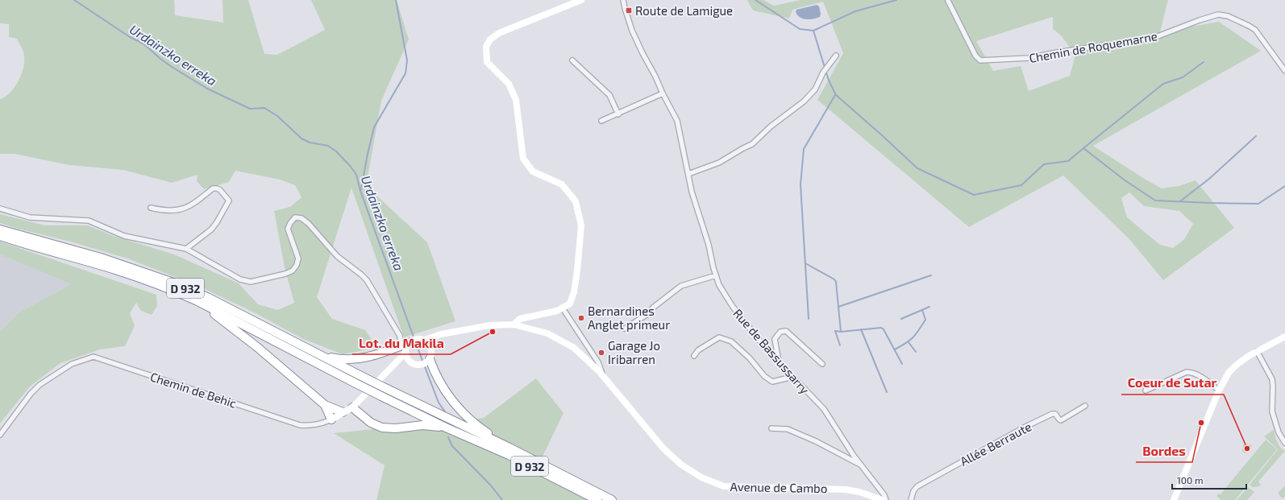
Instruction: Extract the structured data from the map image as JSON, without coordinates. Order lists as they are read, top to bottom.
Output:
{
  "streets": {
    "highway": ["D 932"],
    "street": [
      "Chemin de Roquemarne",
      "Rue de Bassussarry",
      "Chemin de Behic",
      "Allée Berraute",
      "Avenue de Cambo"
    ]
  },
  "crossings": [
    ["Chemin de Behic", "Avenue de Cambo"]
  ],
  "water": ["Urdainzko erreka"],
  "places": {
    "transit": ["Route de Lamigue"],
    "other": [
      "Bernardines Anglet primeur",
      "Lot. du Makila",
      "Garage Jo Iribarren",
      "Bordes",
      "Coeur de Sutar"
    ]
  },
  "scale_bar": "100 m"
}
